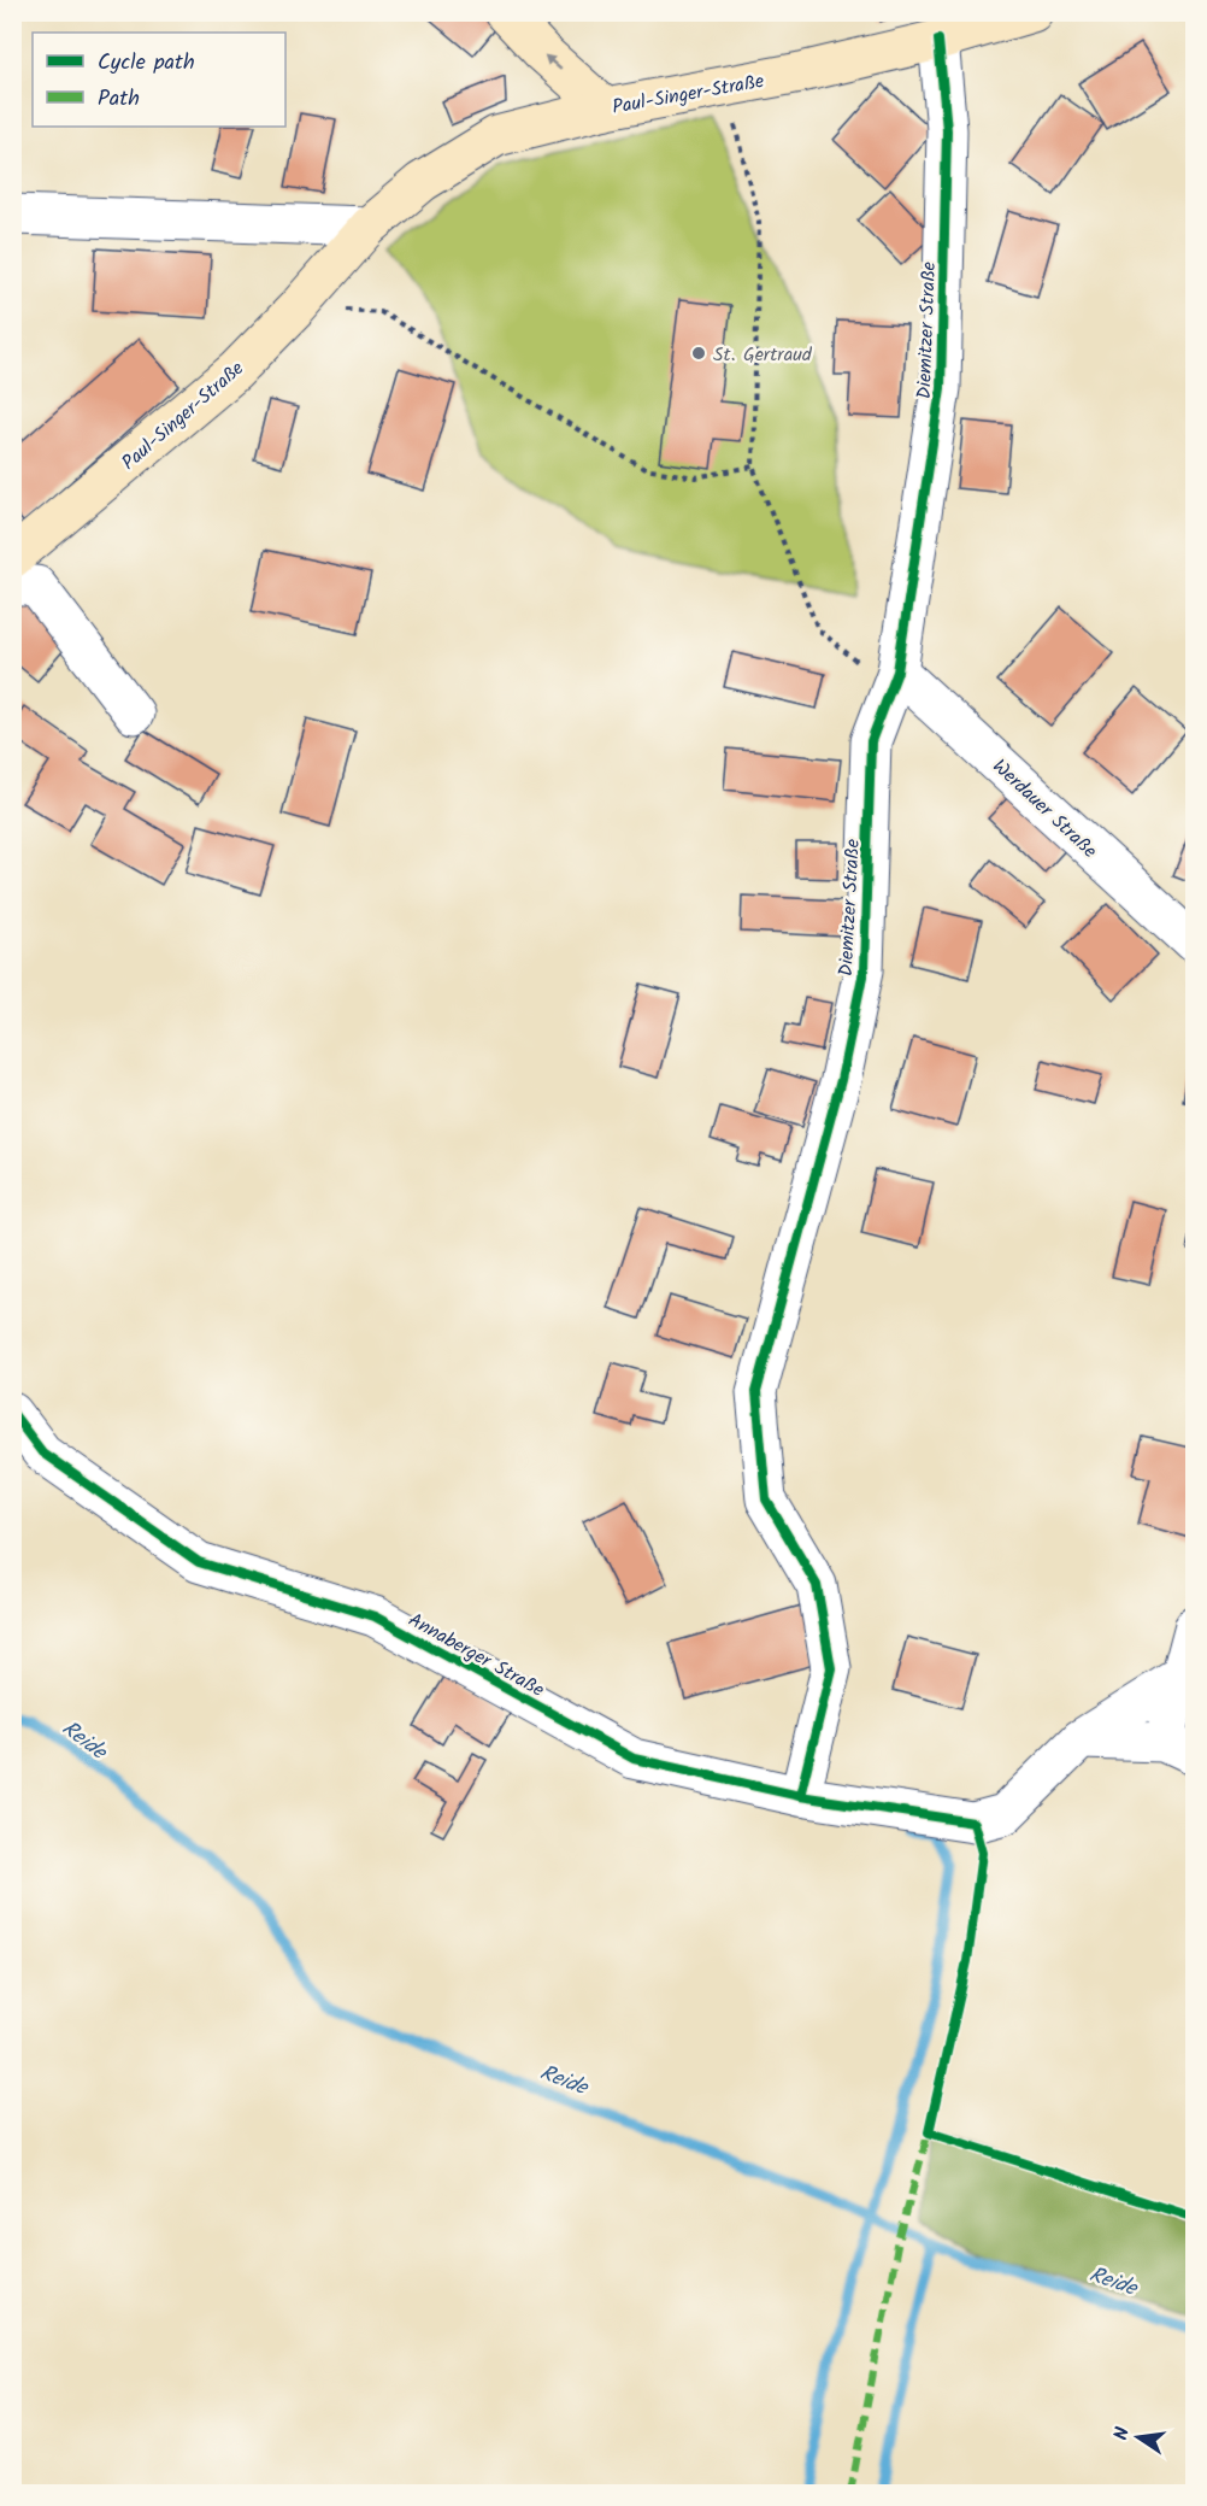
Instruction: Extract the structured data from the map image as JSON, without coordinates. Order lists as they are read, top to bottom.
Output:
{
  "streets": {
    "street": [
      "Paul-Singer-Straße",
      "Diemitzer Straße",
      "Werdauer Straße",
      "Annaberger Straße"
    ]
  },
  "crossings": [
    ["Paul-Singer-Straße", "Diemitzer Straße"],
    ["Diemitzer Straße", "Werdauer Straße"],
    ["Diemitzer Straße", "Annaberger Straße"]
  ],
  "water": ["Reide"],
  "places": ["St. Gertraud"],
  "legend": ["Cycle path", "Path"],
  "north": "left"
}
